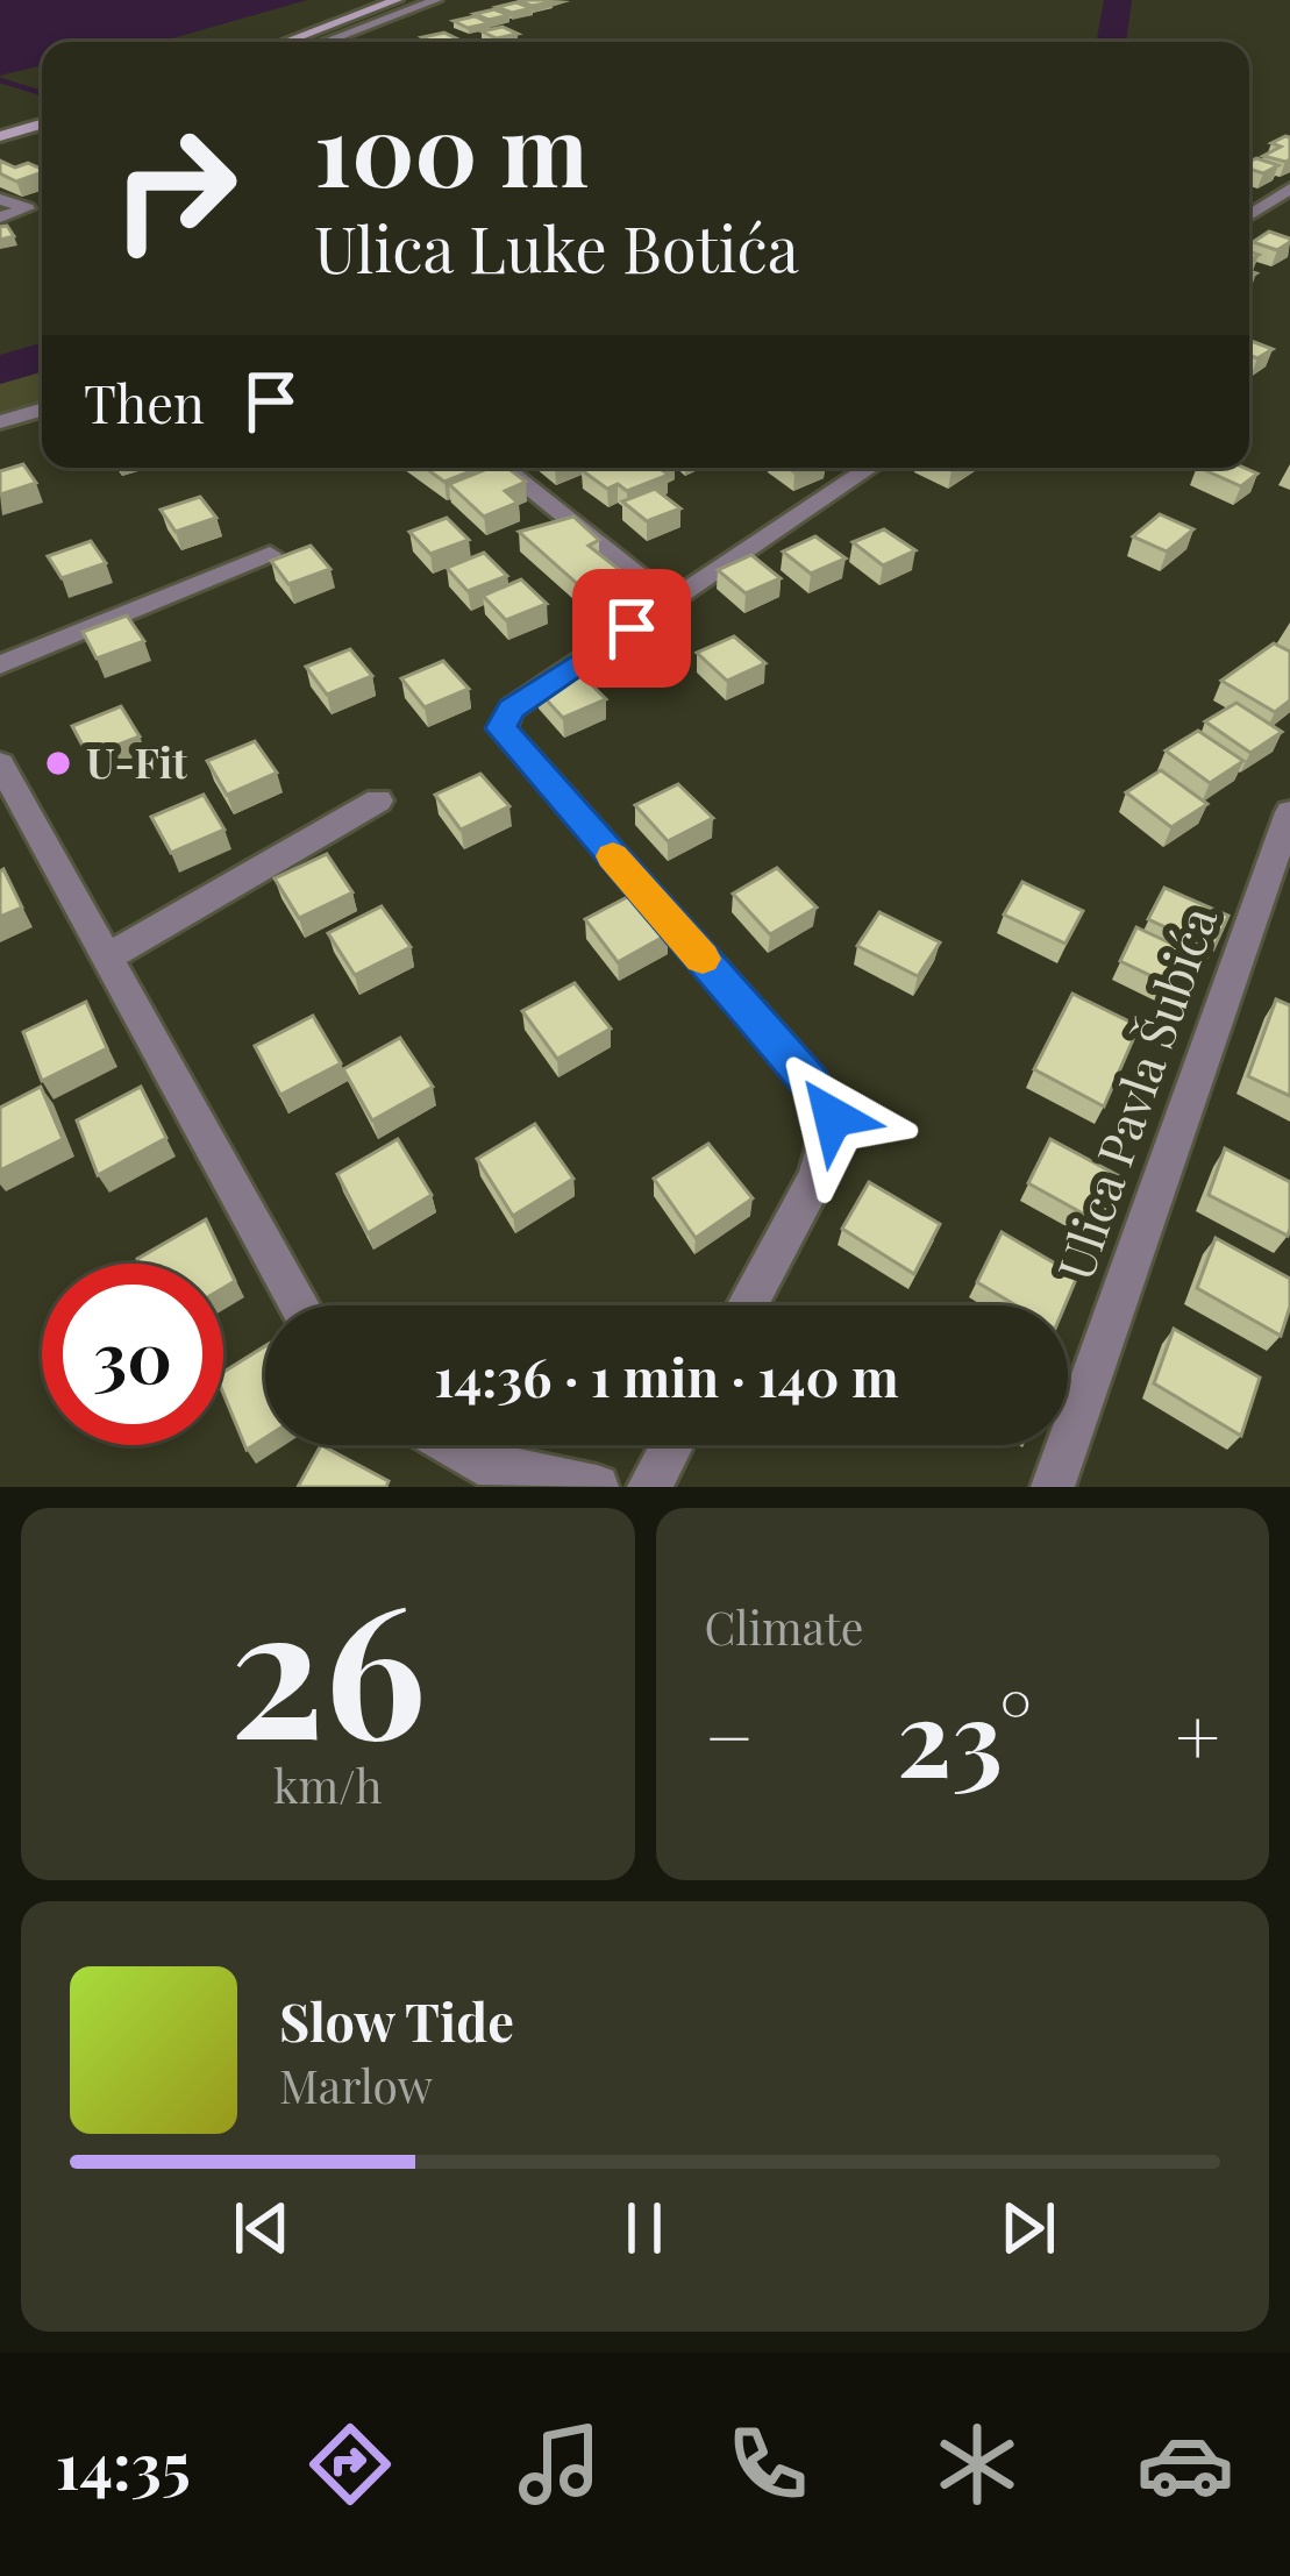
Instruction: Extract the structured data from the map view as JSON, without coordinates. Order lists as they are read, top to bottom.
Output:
{
  "streets": {
    "street": ["Ulica Pavla Šubića"]
  },
  "places": ["U-Fit"],
  "page": {
    "turn": ["100 m", "Ulica Luke Botića"],
    "then": "Then",
    "limit": "30",
    "trip": "14:36 · 1 min · 140 m",
    "tile": [
      ["26", "km/h"],
      "Climate"
    ],
    "heat": ["−", "23°", "+"],
    "song": ["Slow Tide", "Marlow"],
    "tabs": "14:35"
  }
}
